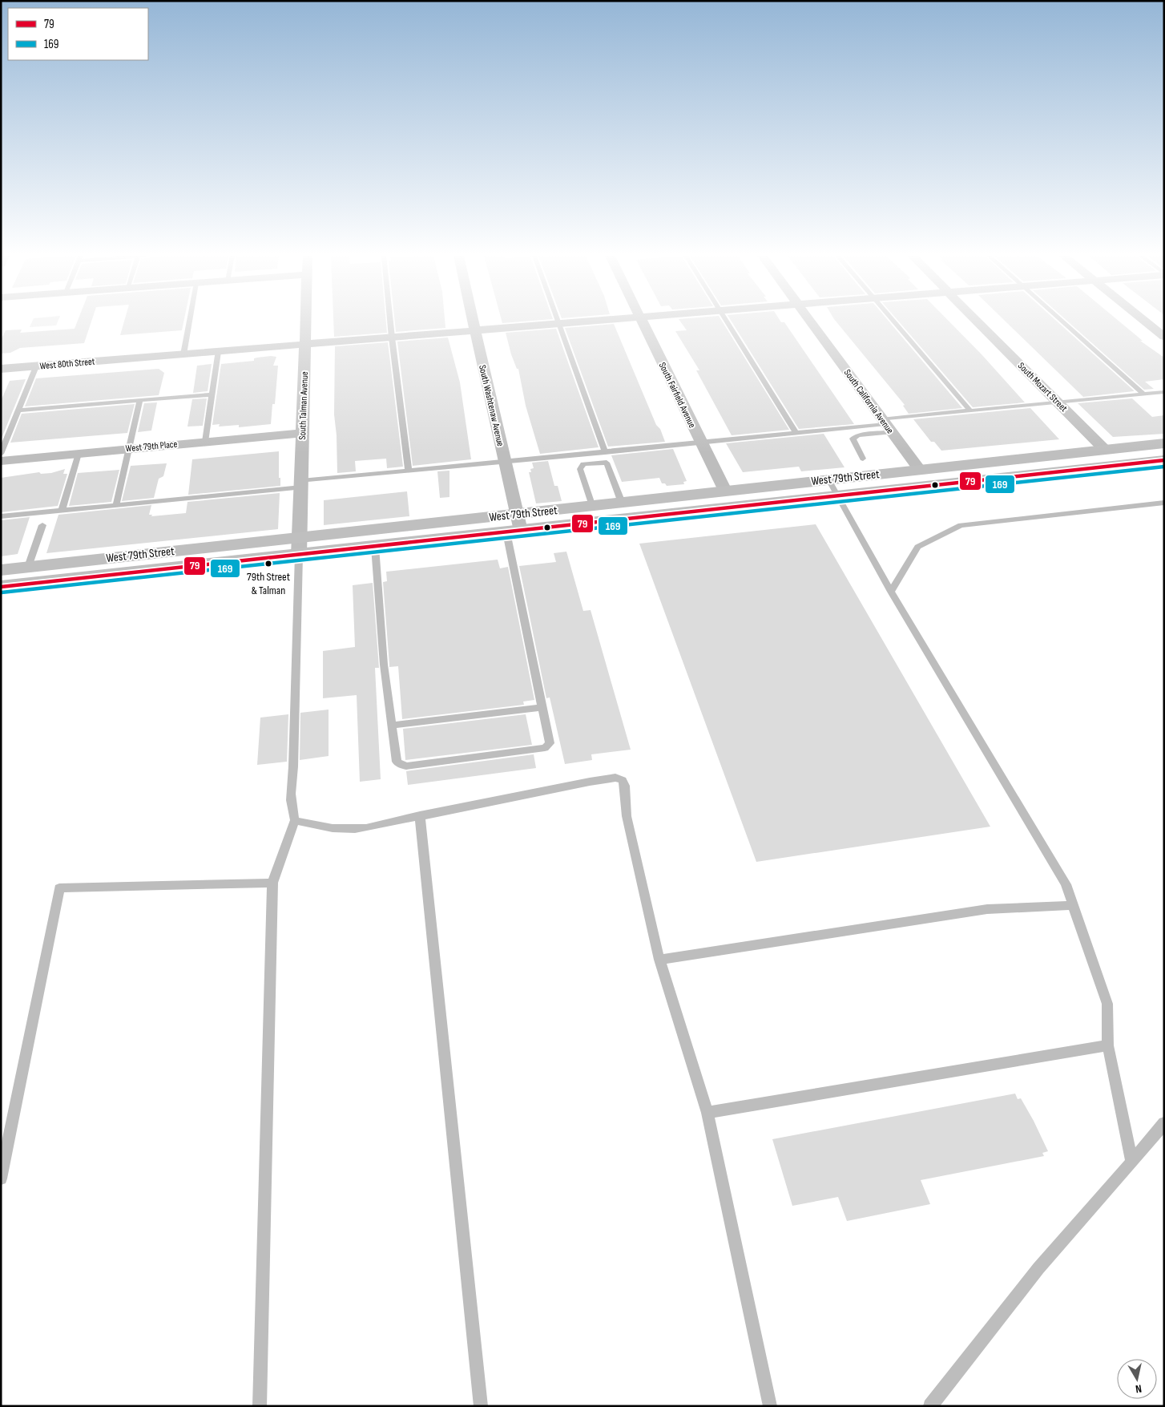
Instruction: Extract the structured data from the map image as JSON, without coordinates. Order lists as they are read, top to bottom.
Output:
{
  "streets": {
    "main road": ["West 79th Street"],
    "street": [
      "West 80th Street",
      "South Mozart Street",
      "South Fairfield Avenue",
      "South California Avenue",
      "South Talman Avenue",
      "South Washtenaw Avenue",
      "West 79th Place"
    ]
  },
  "crossings": [
    ["West 80th Street", "South Talman Avenue"],
    ["West 80th Street", "South Washtenaw Avenue"],
    ["South Mozart Street", "West 79th Street"],
    ["South Fairfield Avenue", "West 79th Street"],
    ["South California Avenue", "West 79th Street"],
    ["South Talman Avenue", "West 79th Place"],
    ["South Talman Avenue", "West 79th Street"],
    ["South Washtenaw Avenue", "West 79th Street"]
  ],
  "places": ["79th Street & Talman"],
  "lines": ["transit line 79", "transit line 169"],
  "legend": ["79", "169"],
  "north": "bottom"
}
